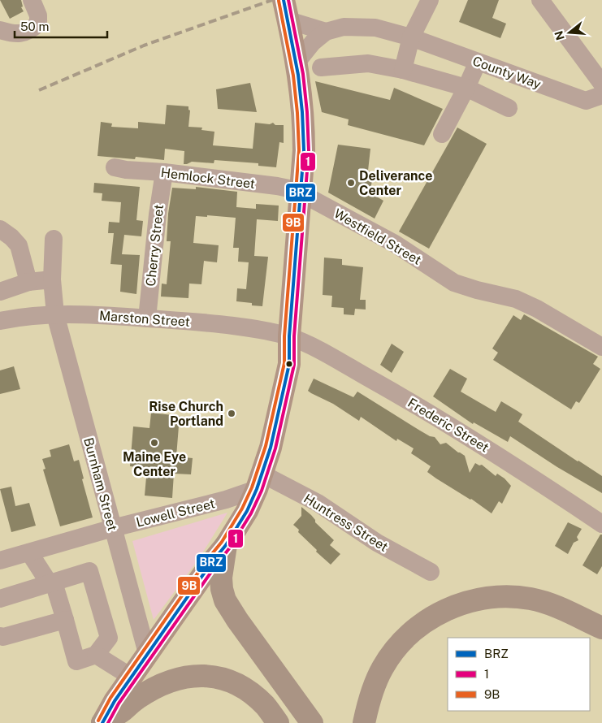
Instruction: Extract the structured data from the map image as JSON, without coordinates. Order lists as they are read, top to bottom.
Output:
{
  "streets": {
    "street": [
      "County Way",
      "Hemlock Street",
      "Westfield Street",
      "Cherry Street",
      "Marston Street",
      "Frederic Street",
      "Burnham Street",
      "Lowell Street",
      "Huntress Street"
    ]
  },
  "crossings": [
    ["Hemlock Street", "Westfield Street"],
    ["Hemlock Street", "Cherry Street"],
    ["Cherry Street", "Marston Street"],
    ["Marston Street", "Frederic Street"],
    ["Marston Street", "Burnham Street"],
    ["Burnham Street", "Lowell Street"],
    ["Lowell Street", "Huntress Street"]
  ],
  "places": ["Deliverance Center", "Rise Church Portland", "Maine Eye Center"],
  "lines": ["transit line BRZ", "transit line 1", "transit line 9B"],
  "legend": ["BRZ", "1", "9B"],
  "scale_bar": "50 m",
  "north": "left"
}
